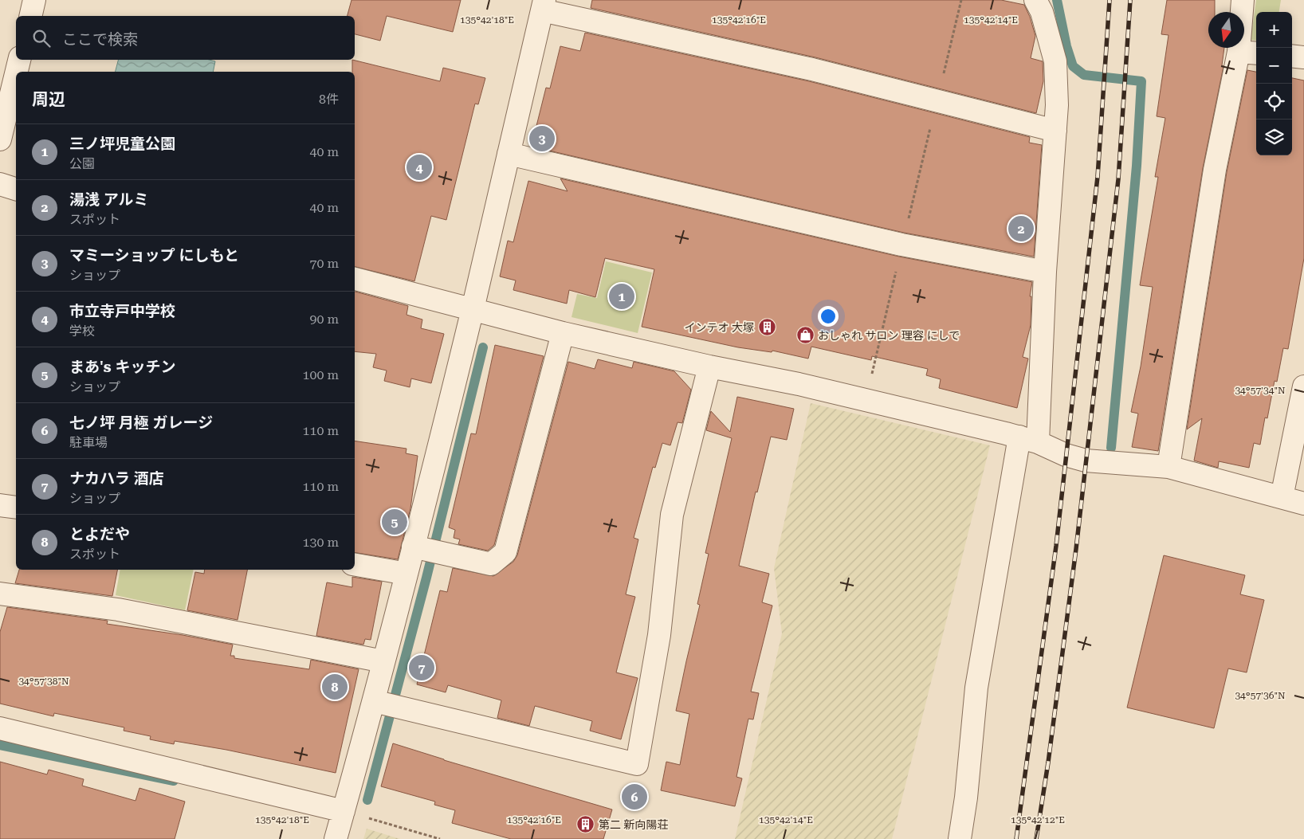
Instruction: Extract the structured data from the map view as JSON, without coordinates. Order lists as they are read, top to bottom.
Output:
{
  "places": {
    "building": ["インテオ 大塚", "第二 新向陽荘"],
    "shop": ["おしゃれ サロン 理容 にしで"]
  },
  "north": "bottom",
  "page": {
    "map_buttons": ["+", "−"],
    "search": "ここで検索",
    "heading": ["周辺", "8件"],
    "list": [
      {
        "mark": "1",
        "name": "三ノ坪児童公園",
        "note": "公園",
        "value": "40 m"
      },
      {
        "mark": "2",
        "name": "湯浅 アルミ",
        "note": "スポット",
        "value": "40 m"
      },
      {
        "mark": "3",
        "name": "マミーショップ にしもと",
        "note": "ショップ",
        "value": "70 m"
      },
      {
        "mark": "4",
        "name": "市立寺戸中学校",
        "note": "学校",
        "value": "90 m"
      },
      {
        "mark": "5",
        "name": "まあ's キッチン",
        "note": "ショップ",
        "value": "100 m"
      },
      {
        "mark": "6",
        "name": "七ノ坪 月極 ガレージ",
        "note": "駐車場",
        "value": "110 m"
      },
      {
        "mark": "7",
        "name": "ナカハラ 酒店",
        "note": "ショップ",
        "value": "110 m"
      },
      {
        "mark": "8",
        "name": "とよだや",
        "note": "スポット",
        "value": "130 m"
      }
    ],
    "pins": [
      "3",
      "4",
      "2",
      "1",
      "5",
      "7",
      "8",
      "6"
    ]
  },
  "coordinates": [
    "135°42'18\"E",
    "135°42'16\"E",
    "135°42'14\"E",
    "34°57'34\"N",
    "34°57'38\"N",
    "34°57'36\"N",
    "135°42'12\"E"
  ]
}
